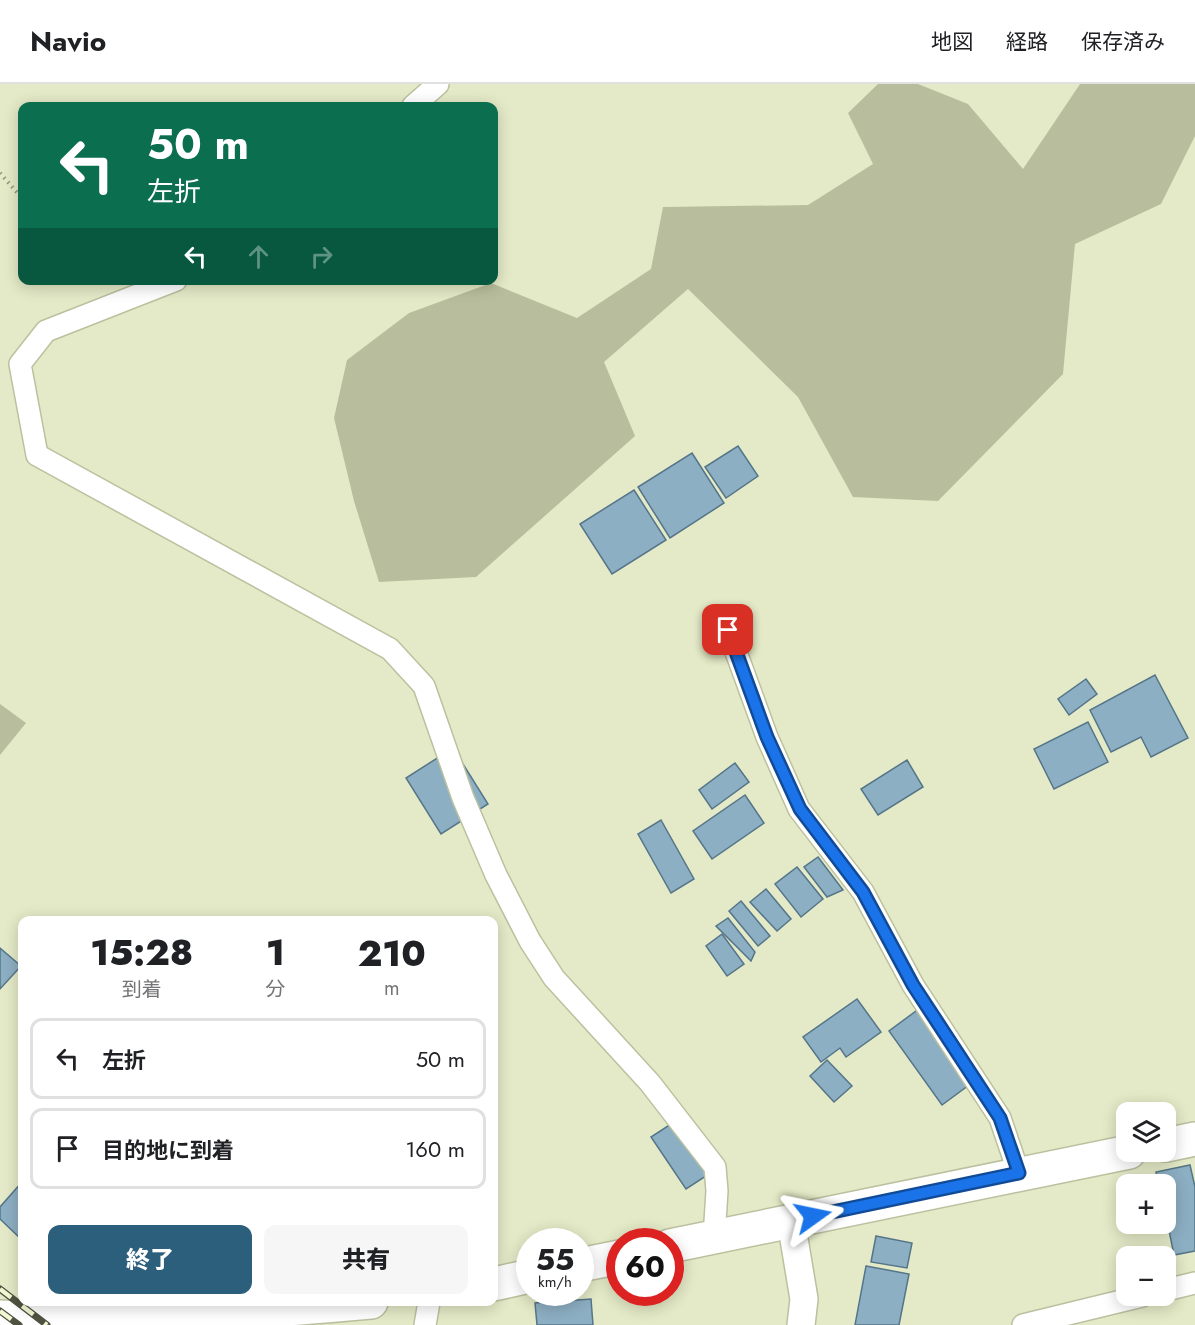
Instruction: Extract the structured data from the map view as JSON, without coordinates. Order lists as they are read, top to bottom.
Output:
{
  "page": {
    "header": "Navio",
    "nav": ["地図", "経路", "保存済み"],
    "turn": ["50 m", "左折"],
    "eta": [
      "15:28",
      "到着",
      "1",
      "分",
      "210",
      "m"
    ],
    "list": [
      {
        "name": "左折",
        "value": "50 m"
      },
      {
        "name": "目的地に到着",
        "value": "160 m"
      }
    ],
    "map_buttons": ["+", "−"],
    "buttons": ["終了", "共有"],
    "speed": "55 km/h",
    "limit": "60"
  }
}
